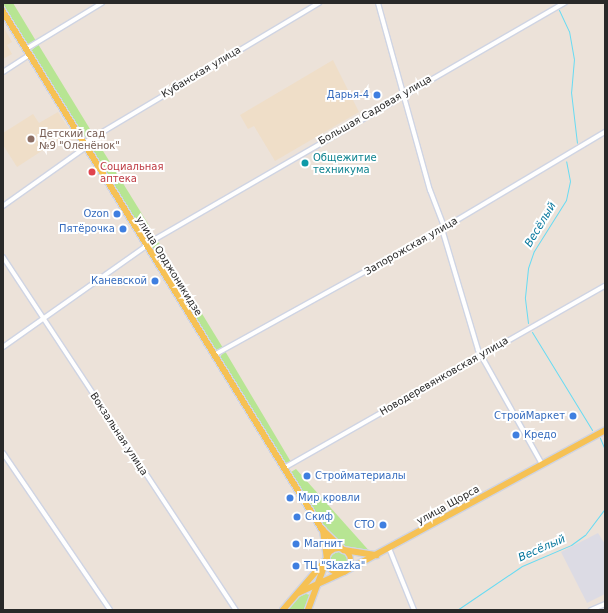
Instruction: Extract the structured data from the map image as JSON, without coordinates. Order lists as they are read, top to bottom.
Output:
{
  "streets": {
    "main road": ["улица Орджоникидзе", "улица Щорса"],
    "street": [
      "Кубанская улица",
      "Большая Садовая улица",
      "Запорожская улица",
      "Новодеревянковская улица",
      "Вокзальная улица"
    ]
  },
  "crossings": [
    ["Кубанская улица", "улица Орджоникидзе"],
    ["Большая Садовая улица", "улица Орджоникидзе"],
    ["Большая Садовая улица", "Вокзальная улица"],
    ["Запорожская улица", "улица Орджоникидзе"],
    ["улица Орджоникидзе", "Новодеревянковская улица"]
  ],
  "water": ["Весёлый"],
  "places": [
    "Дарья-4",
    "Детский сад №9 \"Оленёнок\"",
    "Общежитие техникума",
    "Социальная аптека",
    "Ozon",
    "Пятёрочка",
    "Каневской",
    "СтройМаркет",
    "Кредо",
    "Стройматериалы",
    "Мир кровли",
    "Скиф",
    "СТО",
    "Магнит",
    "ТЦ \"Skazka\""
  ]
}
